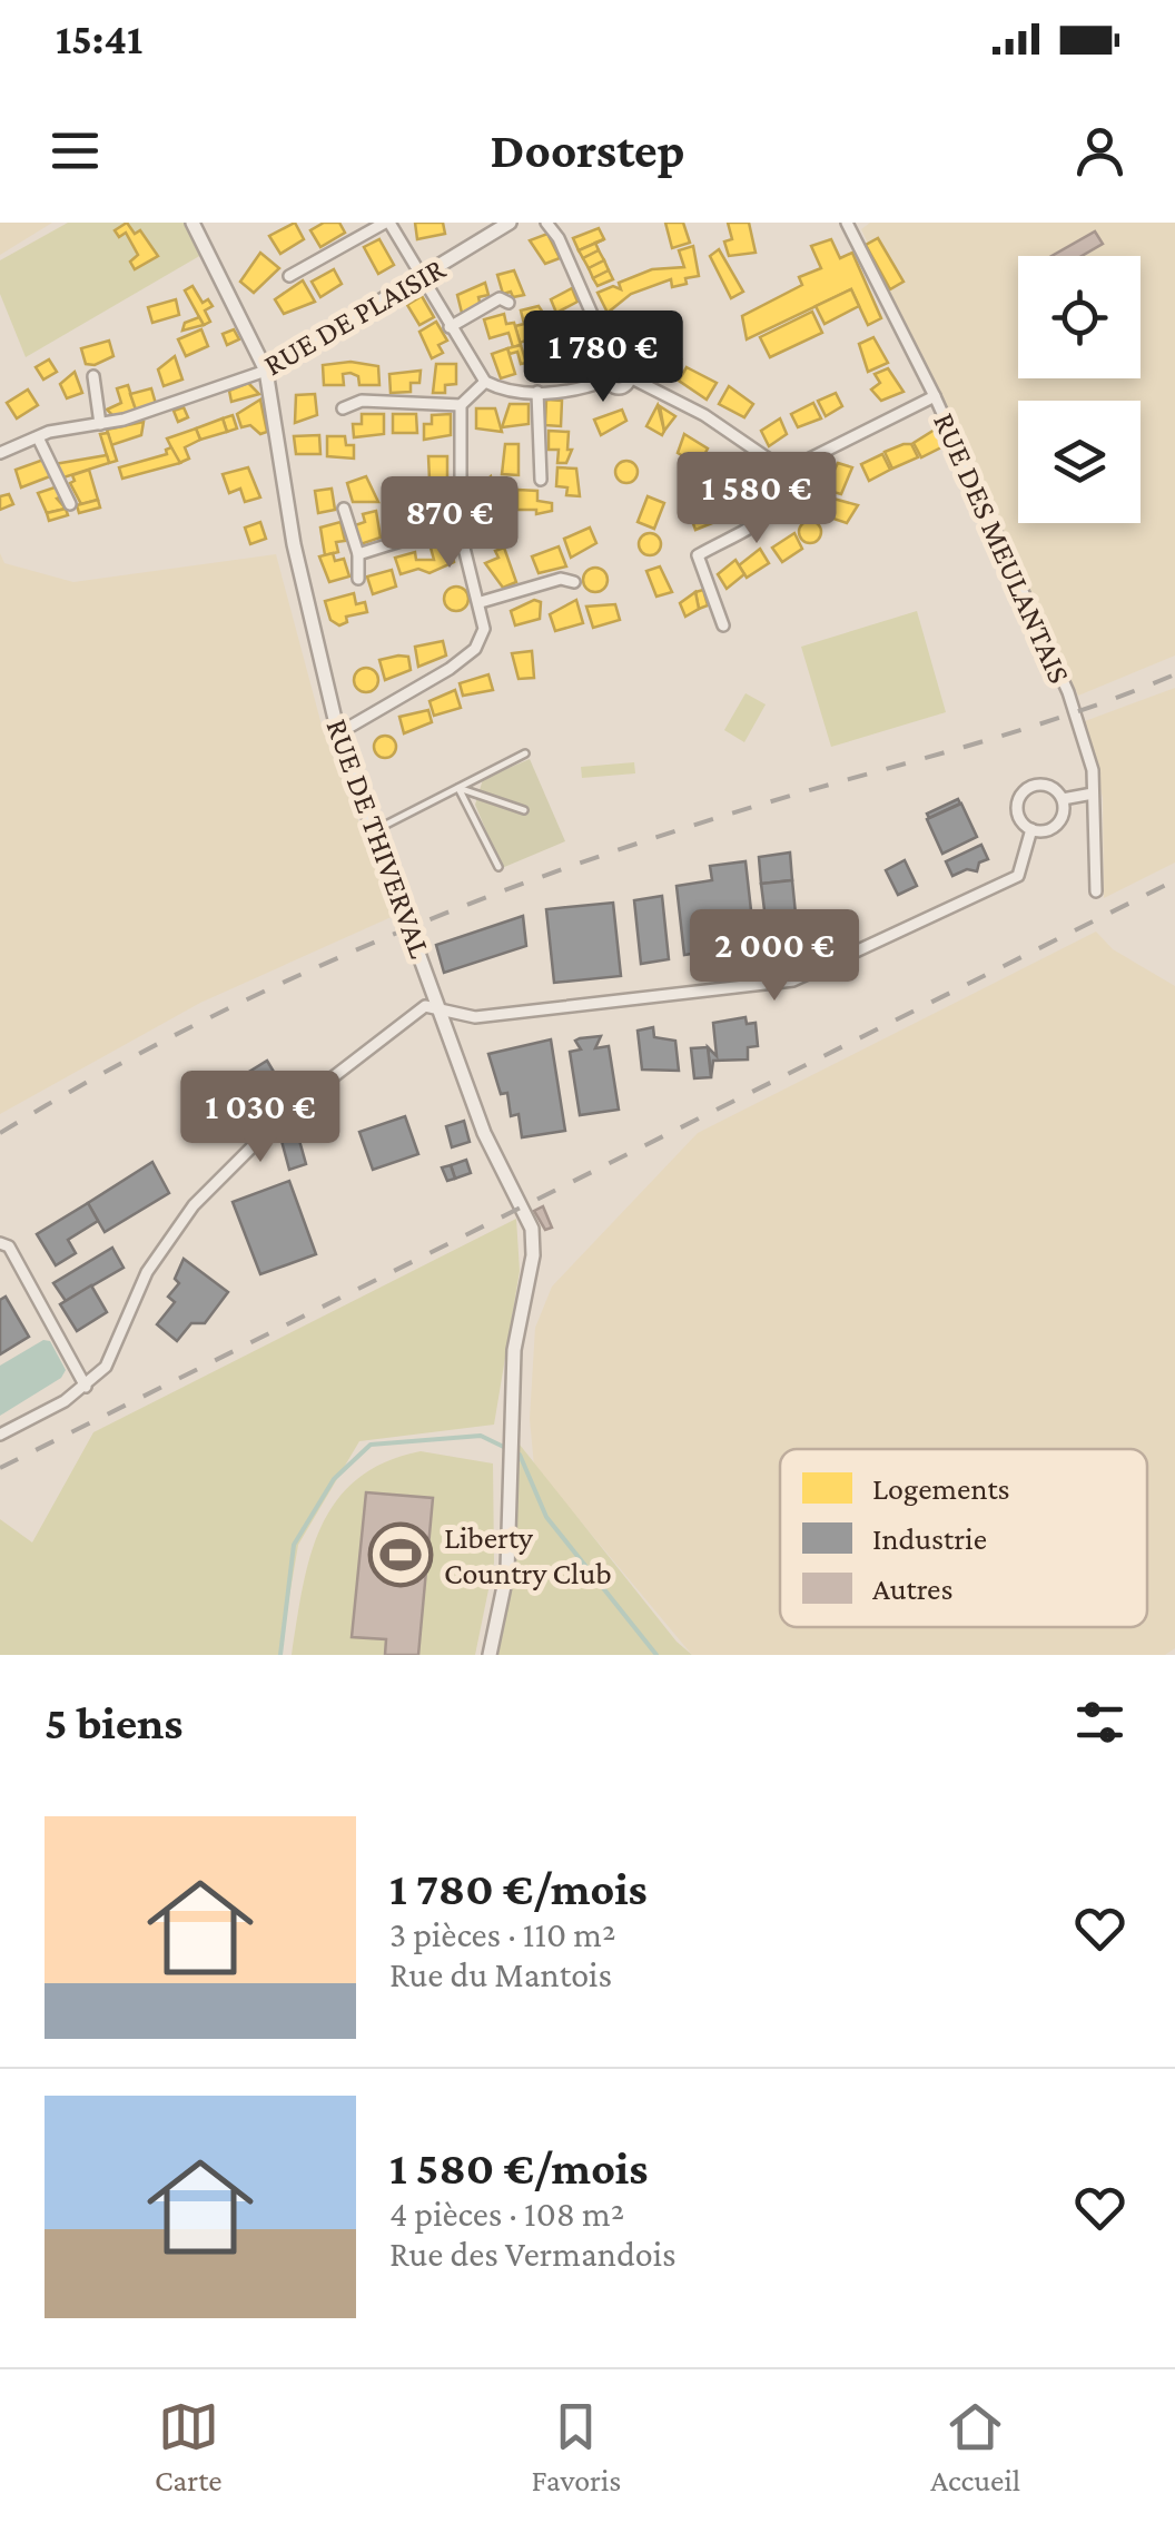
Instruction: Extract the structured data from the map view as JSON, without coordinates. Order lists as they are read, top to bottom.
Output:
{
  "streets": {
    "street": ["RUE DE PLAISIR", "RUE DES MEULANTAIS", "RUE DE THIVERVAL"]
  },
  "crossings": [
    ["RUE DE PLAISIR", "RUE DE THIVERVAL"]
  ],
  "places": {
    "sports": ["Liberty Country Club"]
  },
  "legend": ["Logements", "Industrie", "Autres"],
  "page": {
    "status": "15:41",
    "header": "Doorstep",
    "price": [
      "1 780 €",
      "1 580 €",
      "870 €",
      "2 000 €",
      "1 030 €"
    ],
    "heading": "5 biens",
    "list": [
      {
        "name": "1 780 €/mois",
        "note": "3 pièces · 110 m² · Rue du Mantois"
      },
      {
        "name": "1 580 €/mois",
        "note": "4 pièces · 108 m² · Rue des Vermandois"
      }
    ],
    "tabs": ["Carte", "Favoris", "Accueil"]
  }
}
